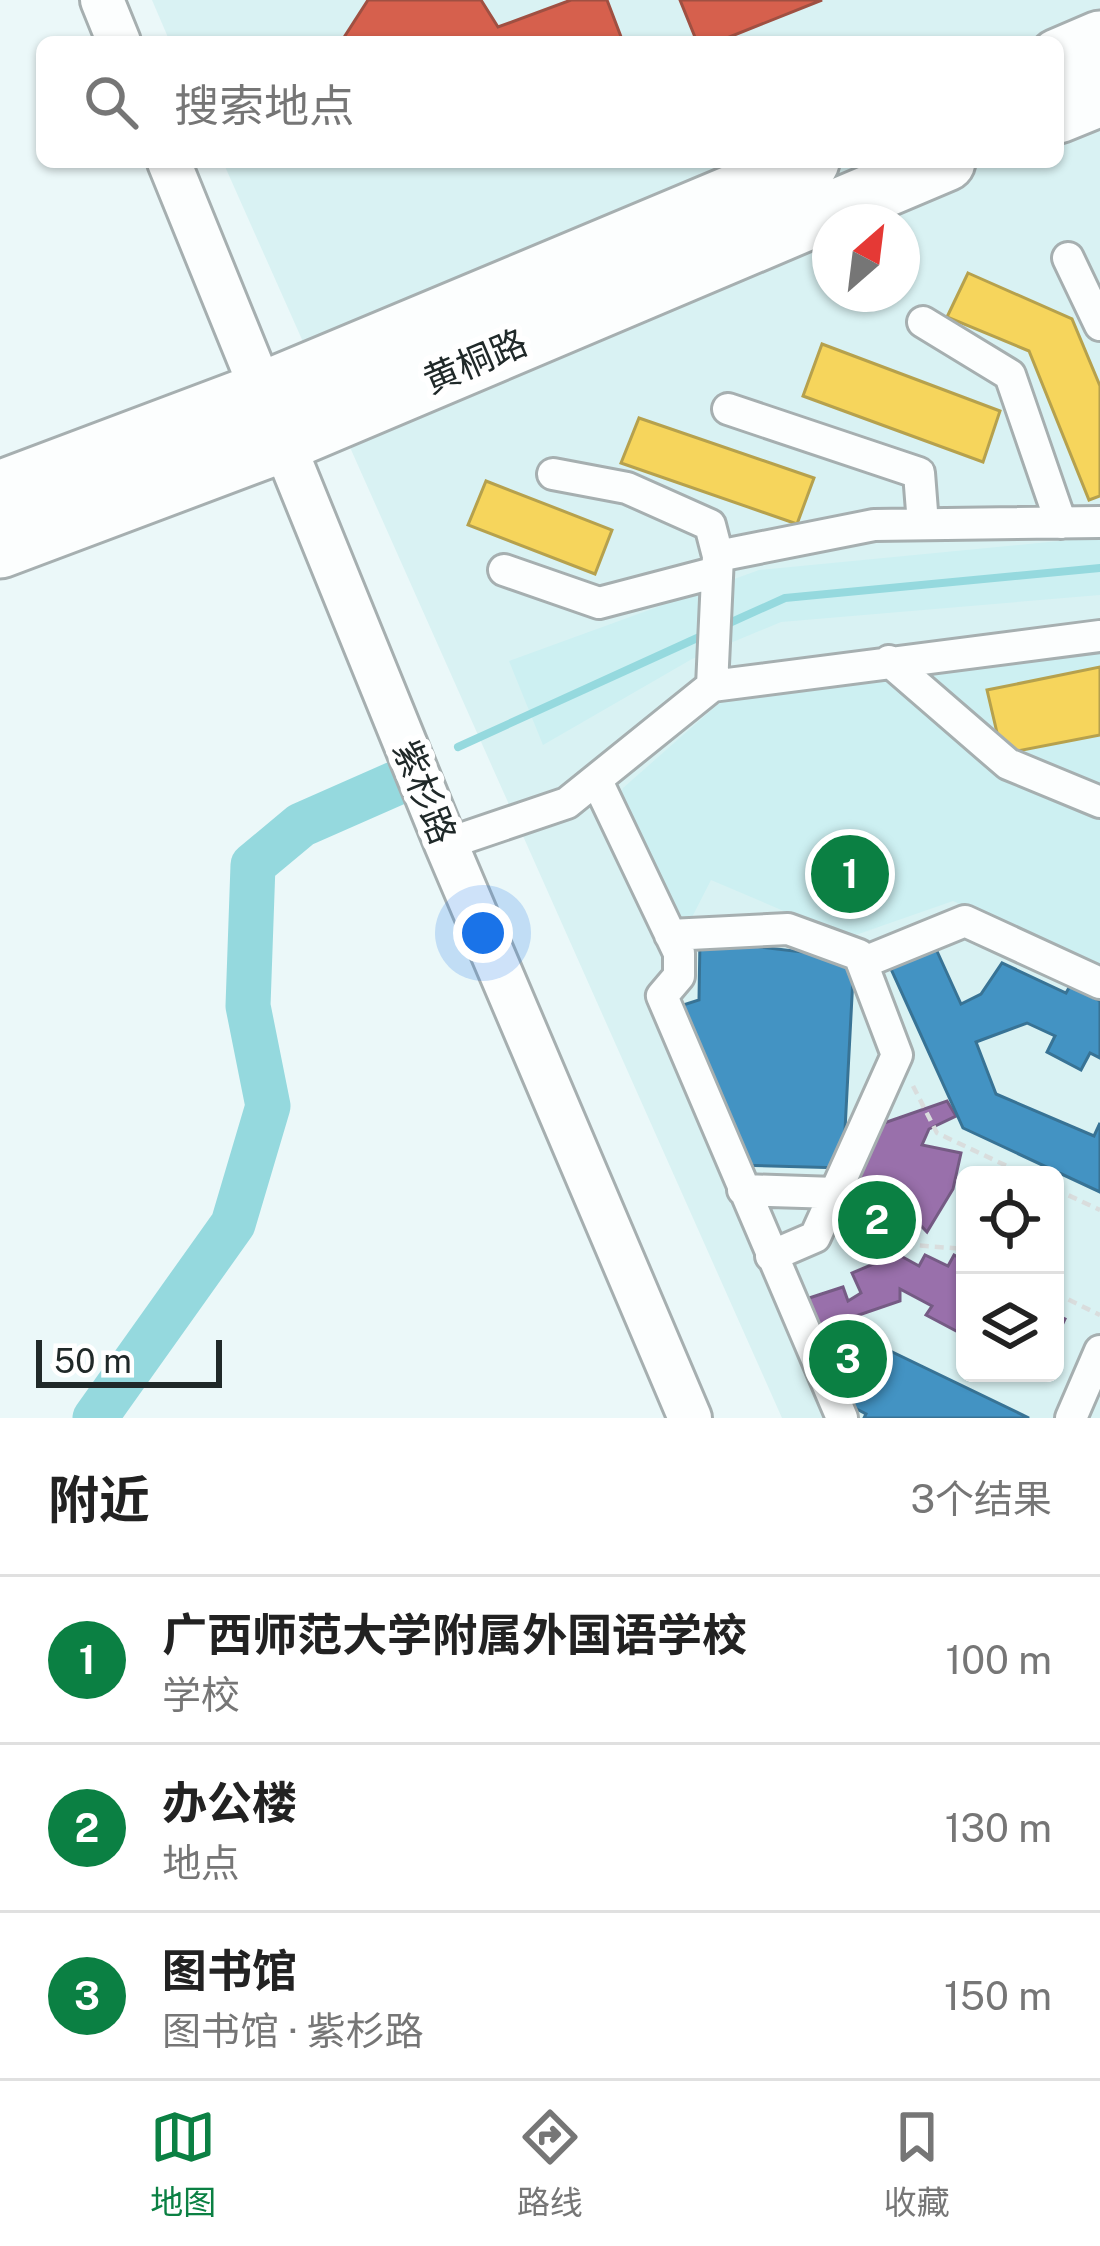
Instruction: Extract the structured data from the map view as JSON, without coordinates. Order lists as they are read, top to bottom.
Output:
{
  "streets": {
    "highway": ["黄桐路"],
    "main road": ["紫杉路"]
  },
  "crossings": [
    ["黄桐路", "紫杉路"]
  ],
  "scale_bar": "50 m",
  "north": "top right",
  "page": {
    "search": "搜索地点",
    "pins": ["1", "2", "3"],
    "scale": "50 m",
    "heading": ["附近", "3个结果"],
    "list": [
      {
        "mark": "1",
        "name": "广西师范大学附属外国语学校",
        "note": "学校",
        "value": "100 m"
      },
      {
        "mark": "2",
        "name": "办公楼",
        "note": "地点",
        "value": "130 m"
      },
      {
        "mark": "3",
        "name": "图书馆",
        "note": "图书馆 · 紫杉路",
        "value": "150 m"
      }
    ],
    "nav": ["地图", "路线", "收藏"]
  }
}
